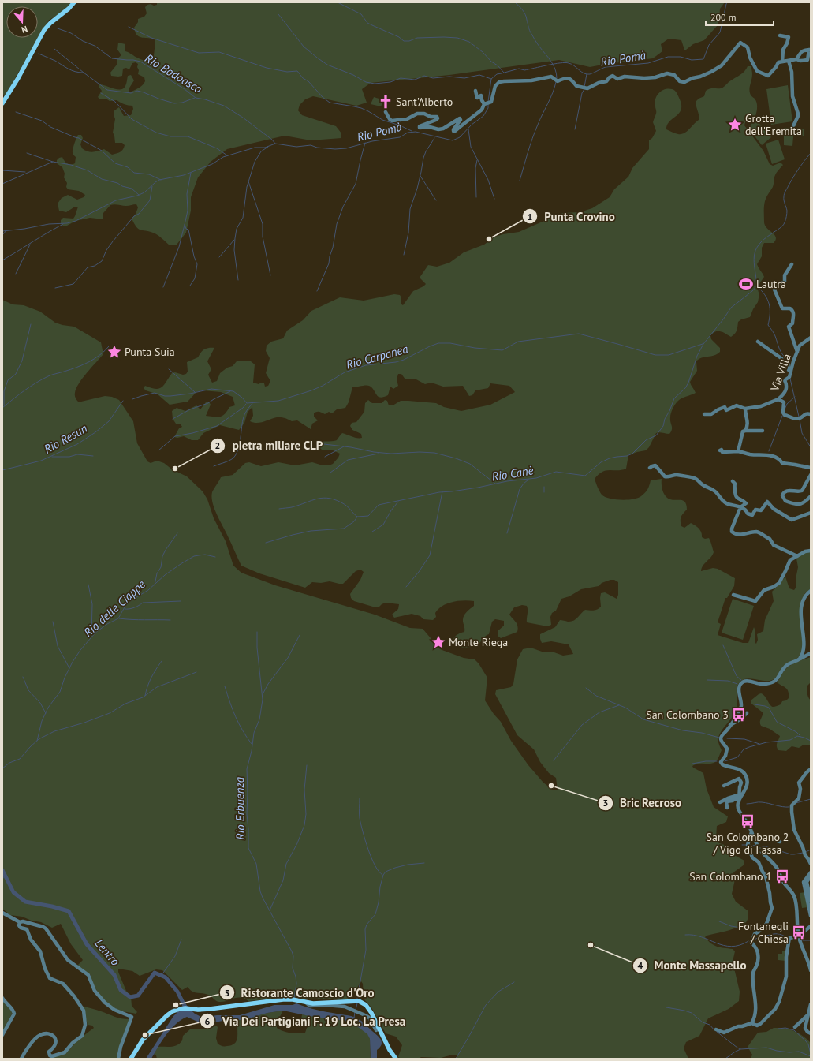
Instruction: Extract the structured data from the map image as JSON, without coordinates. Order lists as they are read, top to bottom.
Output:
{
  "streets": {
    "street": ["Via Villa"]
  },
  "water": [
    "Rio Pomà",
    "Rio Bodoasco",
    "Rio Carpanea",
    "Rio Resun",
    "Rio Canè",
    "Rio delle Ciappe",
    "Rio Erbuenza",
    "Lentro"
  ],
  "places": {
    "church": ["Sant'Alberto"],
    "place": ["Grotta dell'Eremita", "Punta Suia", "Monte Riega"],
    "other": [
      "Punta Crovino",
      "pietra miliare CLP",
      "Bric Recroso",
      "Monte Massapello",
      "Ristorante Camoscio d'Oro",
      "Via Dei Partigiani F. 19 Loc. La Presa"
    ],
    "sports": ["Lautra"],
    "bus stop": [
      "San Colombano 3",
      "San Colombano 2 / Vigo di Fassa",
      "San Colombano 1",
      "Fontanegli / Chiesa"
    ]
  },
  "scale_bar": "200 m",
  "north": "bottom"
}
